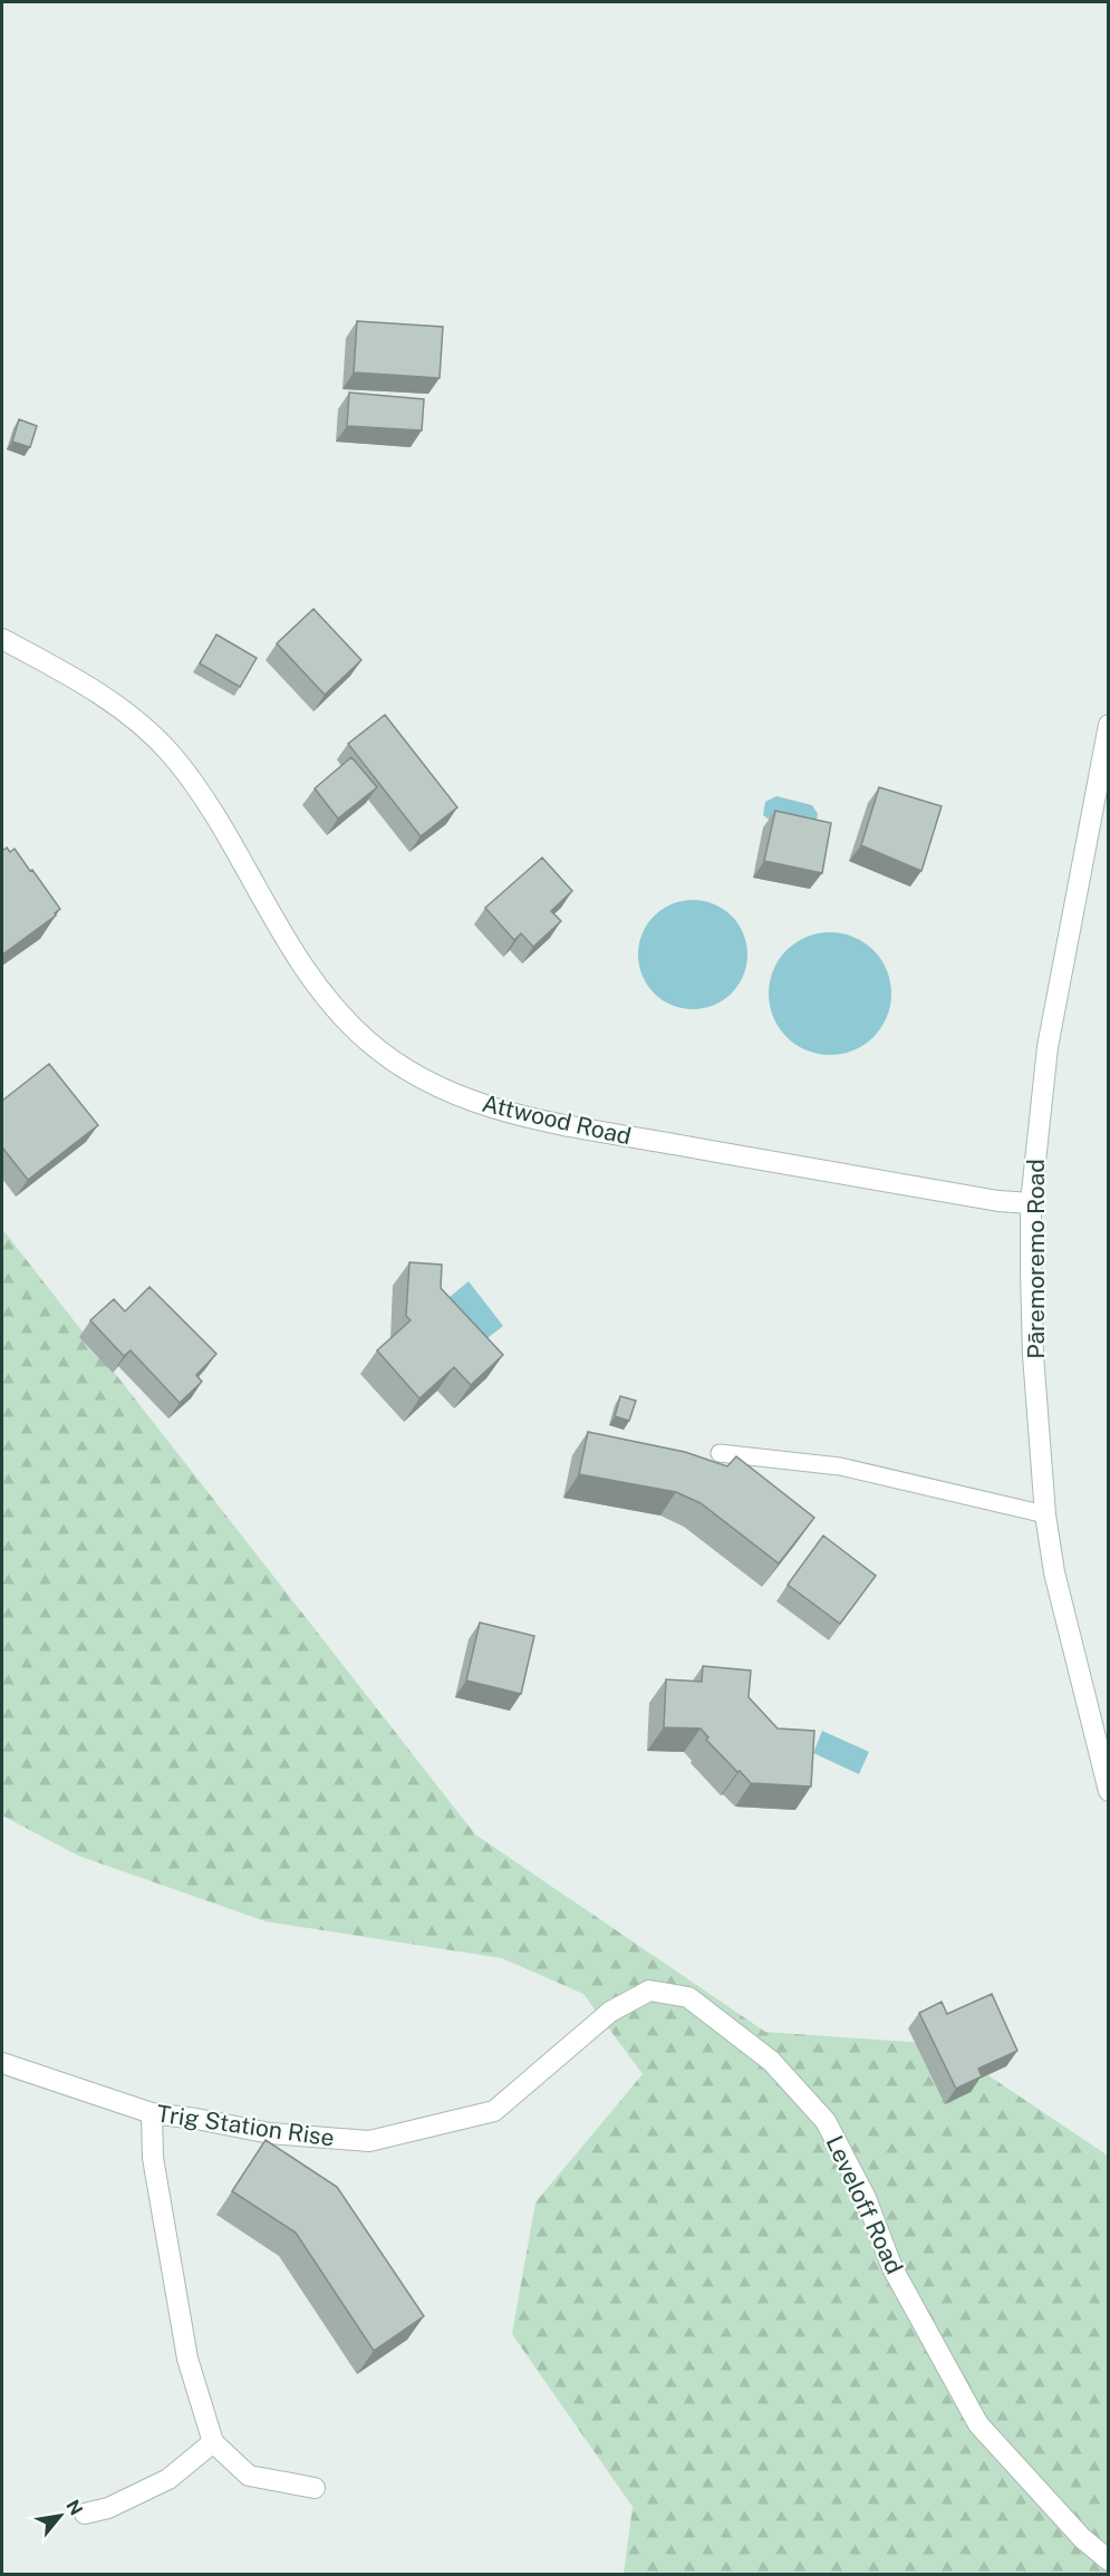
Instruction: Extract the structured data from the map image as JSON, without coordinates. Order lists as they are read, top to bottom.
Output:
{
  "streets": {
    "street": [
      "Attwood Road",
      "Pāremoremo Road",
      "Trig Station Rise",
      "Leveloff Road"
    ]
  },
  "crossings": [
    ["Attwood Road", "Pāremoremo Road"],
    ["Trig Station Rise", "Leveloff Road"]
  ],
  "north": "top right"
}
